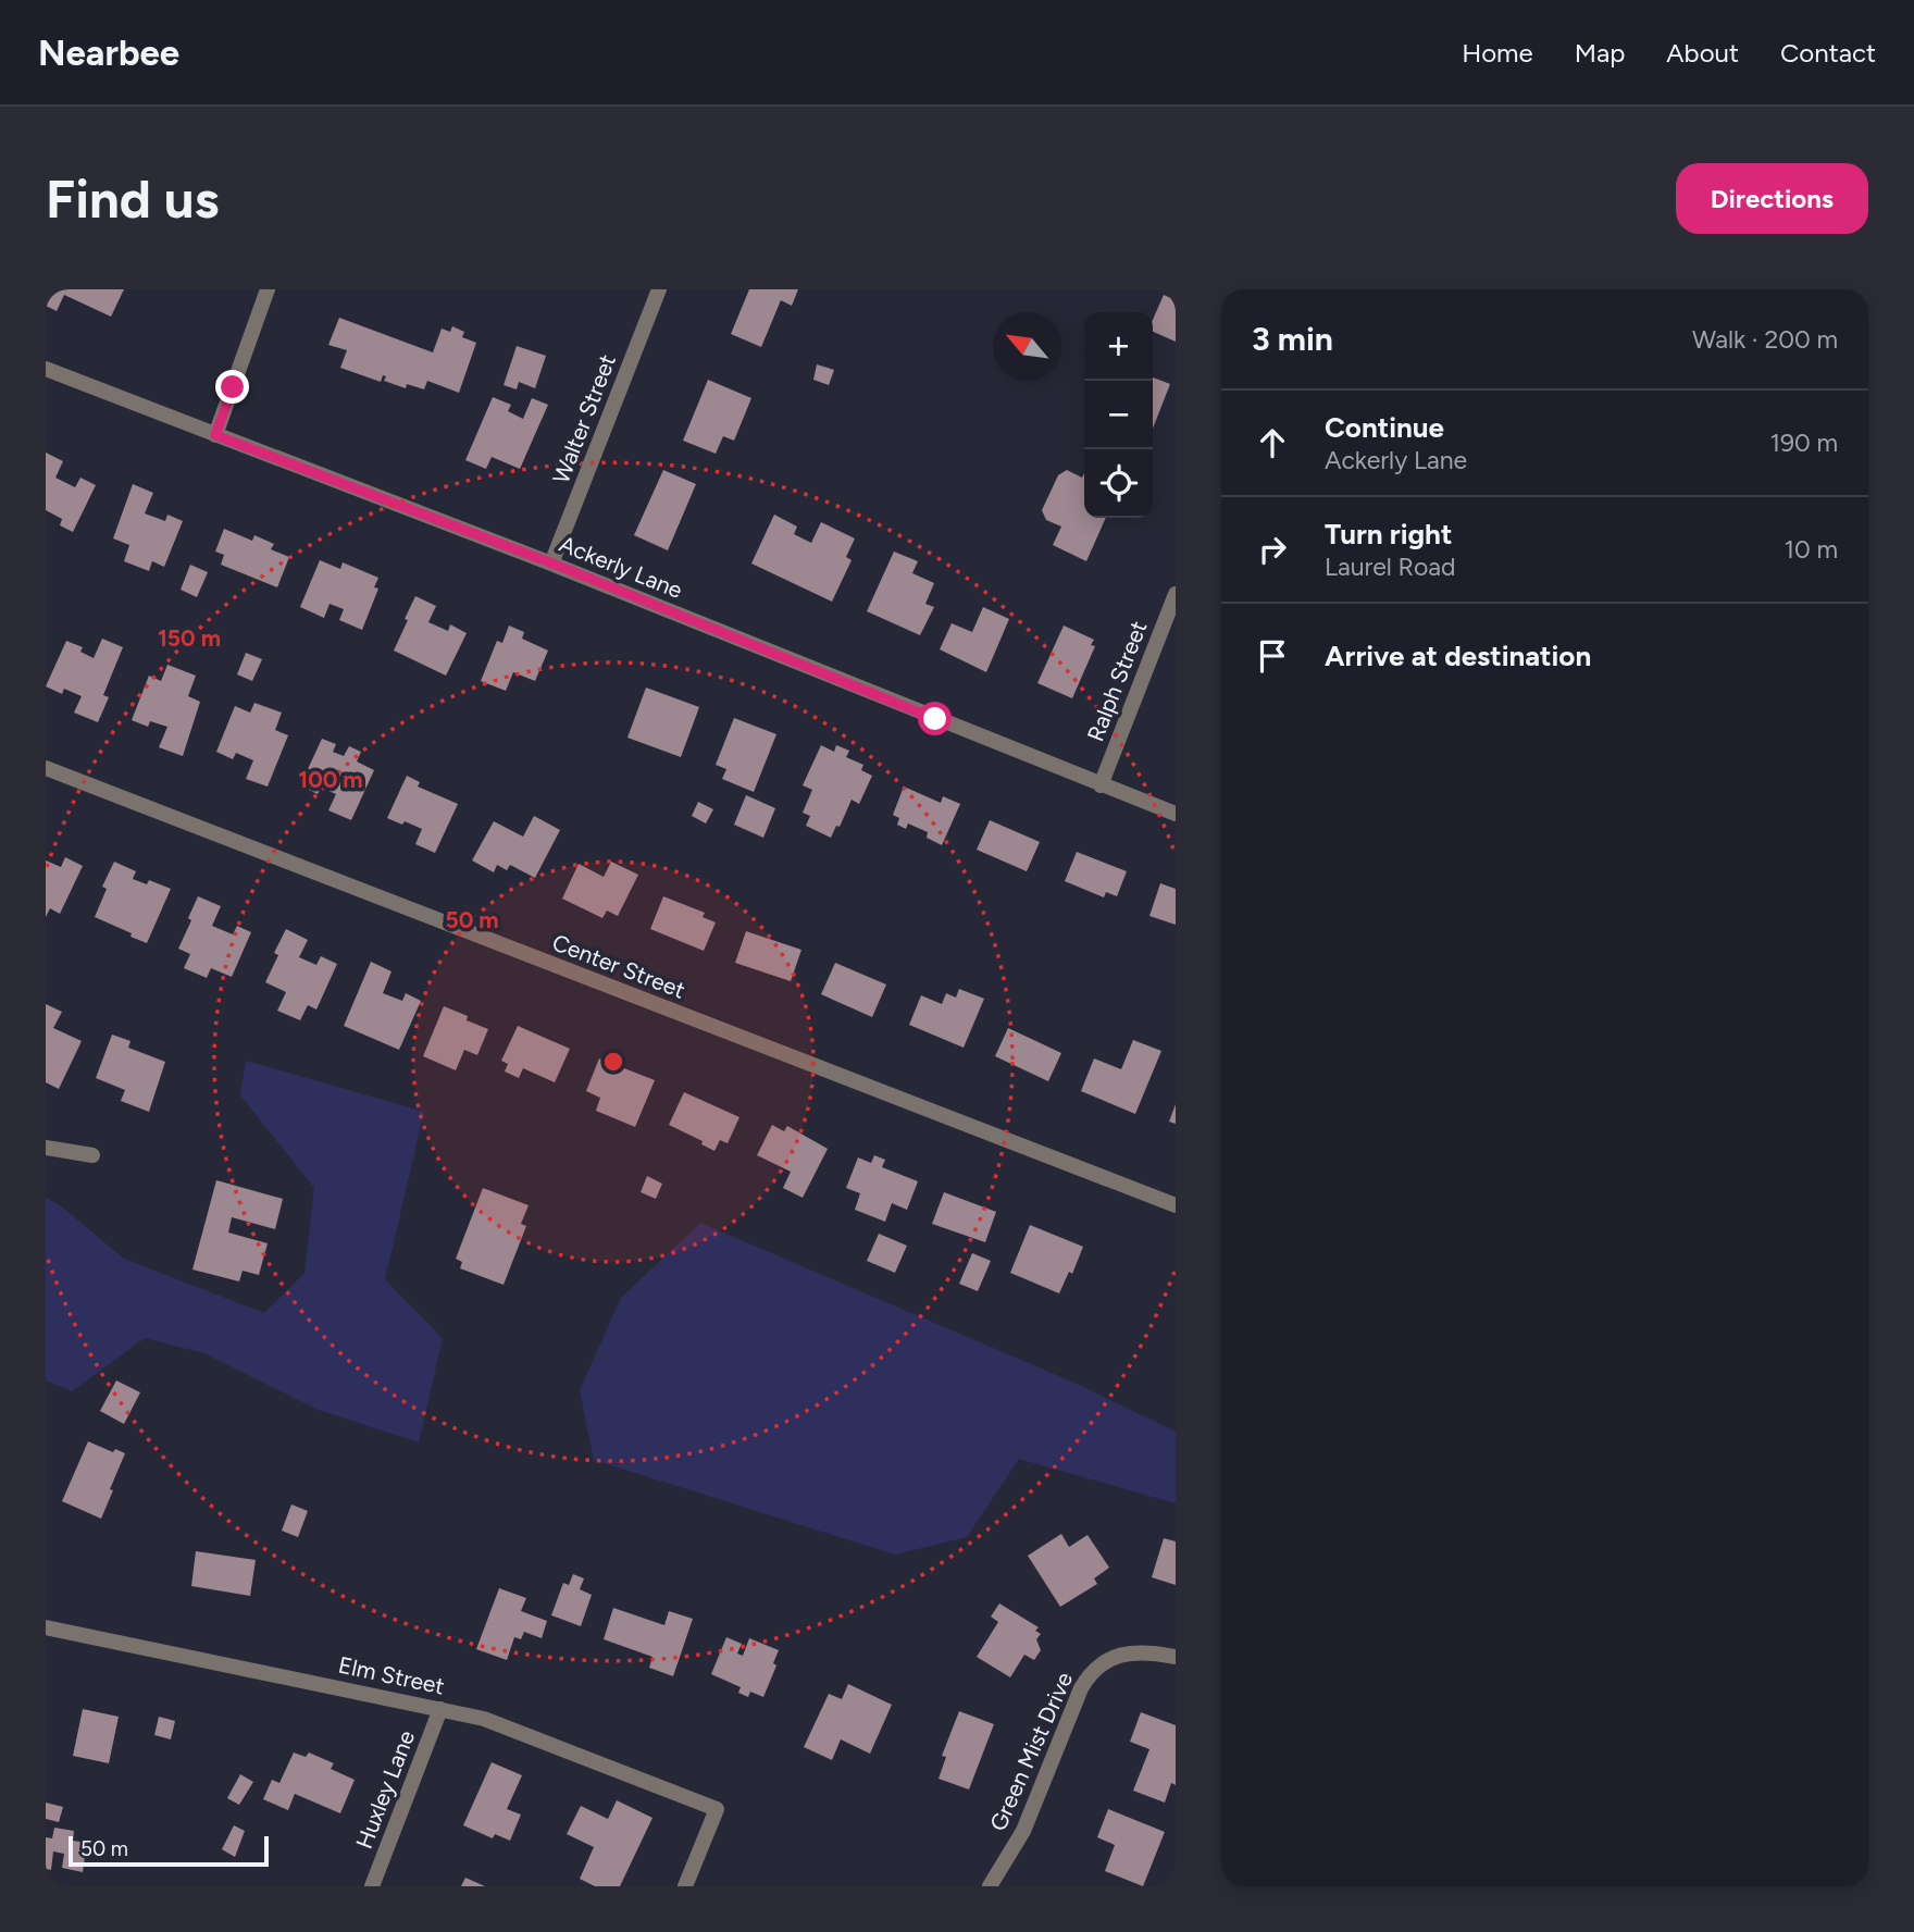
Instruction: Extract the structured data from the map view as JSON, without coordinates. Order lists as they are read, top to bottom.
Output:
{
  "streets": {
    "street": [
      "Walter Street",
      "Ackerly Lane",
      "Ralph Street",
      "Center Street",
      "Elm Street",
      "Green Mist Drive",
      "Huxley Lane"
    ]
  },
  "crossings": [
    ["Walter Street", "Ackerly Lane"],
    ["Ackerly Lane", "Ralph Street"],
    ["Elm Street", "Huxley Lane"]
  ],
  "scale_bar": "50 m",
  "north": "top left",
  "page": {
    "header": "Nearbee",
    "nav": [
      "Home",
      "Map",
      "About",
      "Contact"
    ],
    "buttons": "Directions",
    "title": "Find us",
    "heading": ["3 min", "Walk · 200 m"],
    "map_buttons": ["+", "−"],
    "list": [
      ["Continue", "Ackerly Lane", "190 m"],
      ["Turn right", "Laurel Road", "10 m"],
      "Arrive at destination"
    ],
    "scale": "50 m"
  },
  "rings": ["150 m", "100 m", "50 m"]
}
